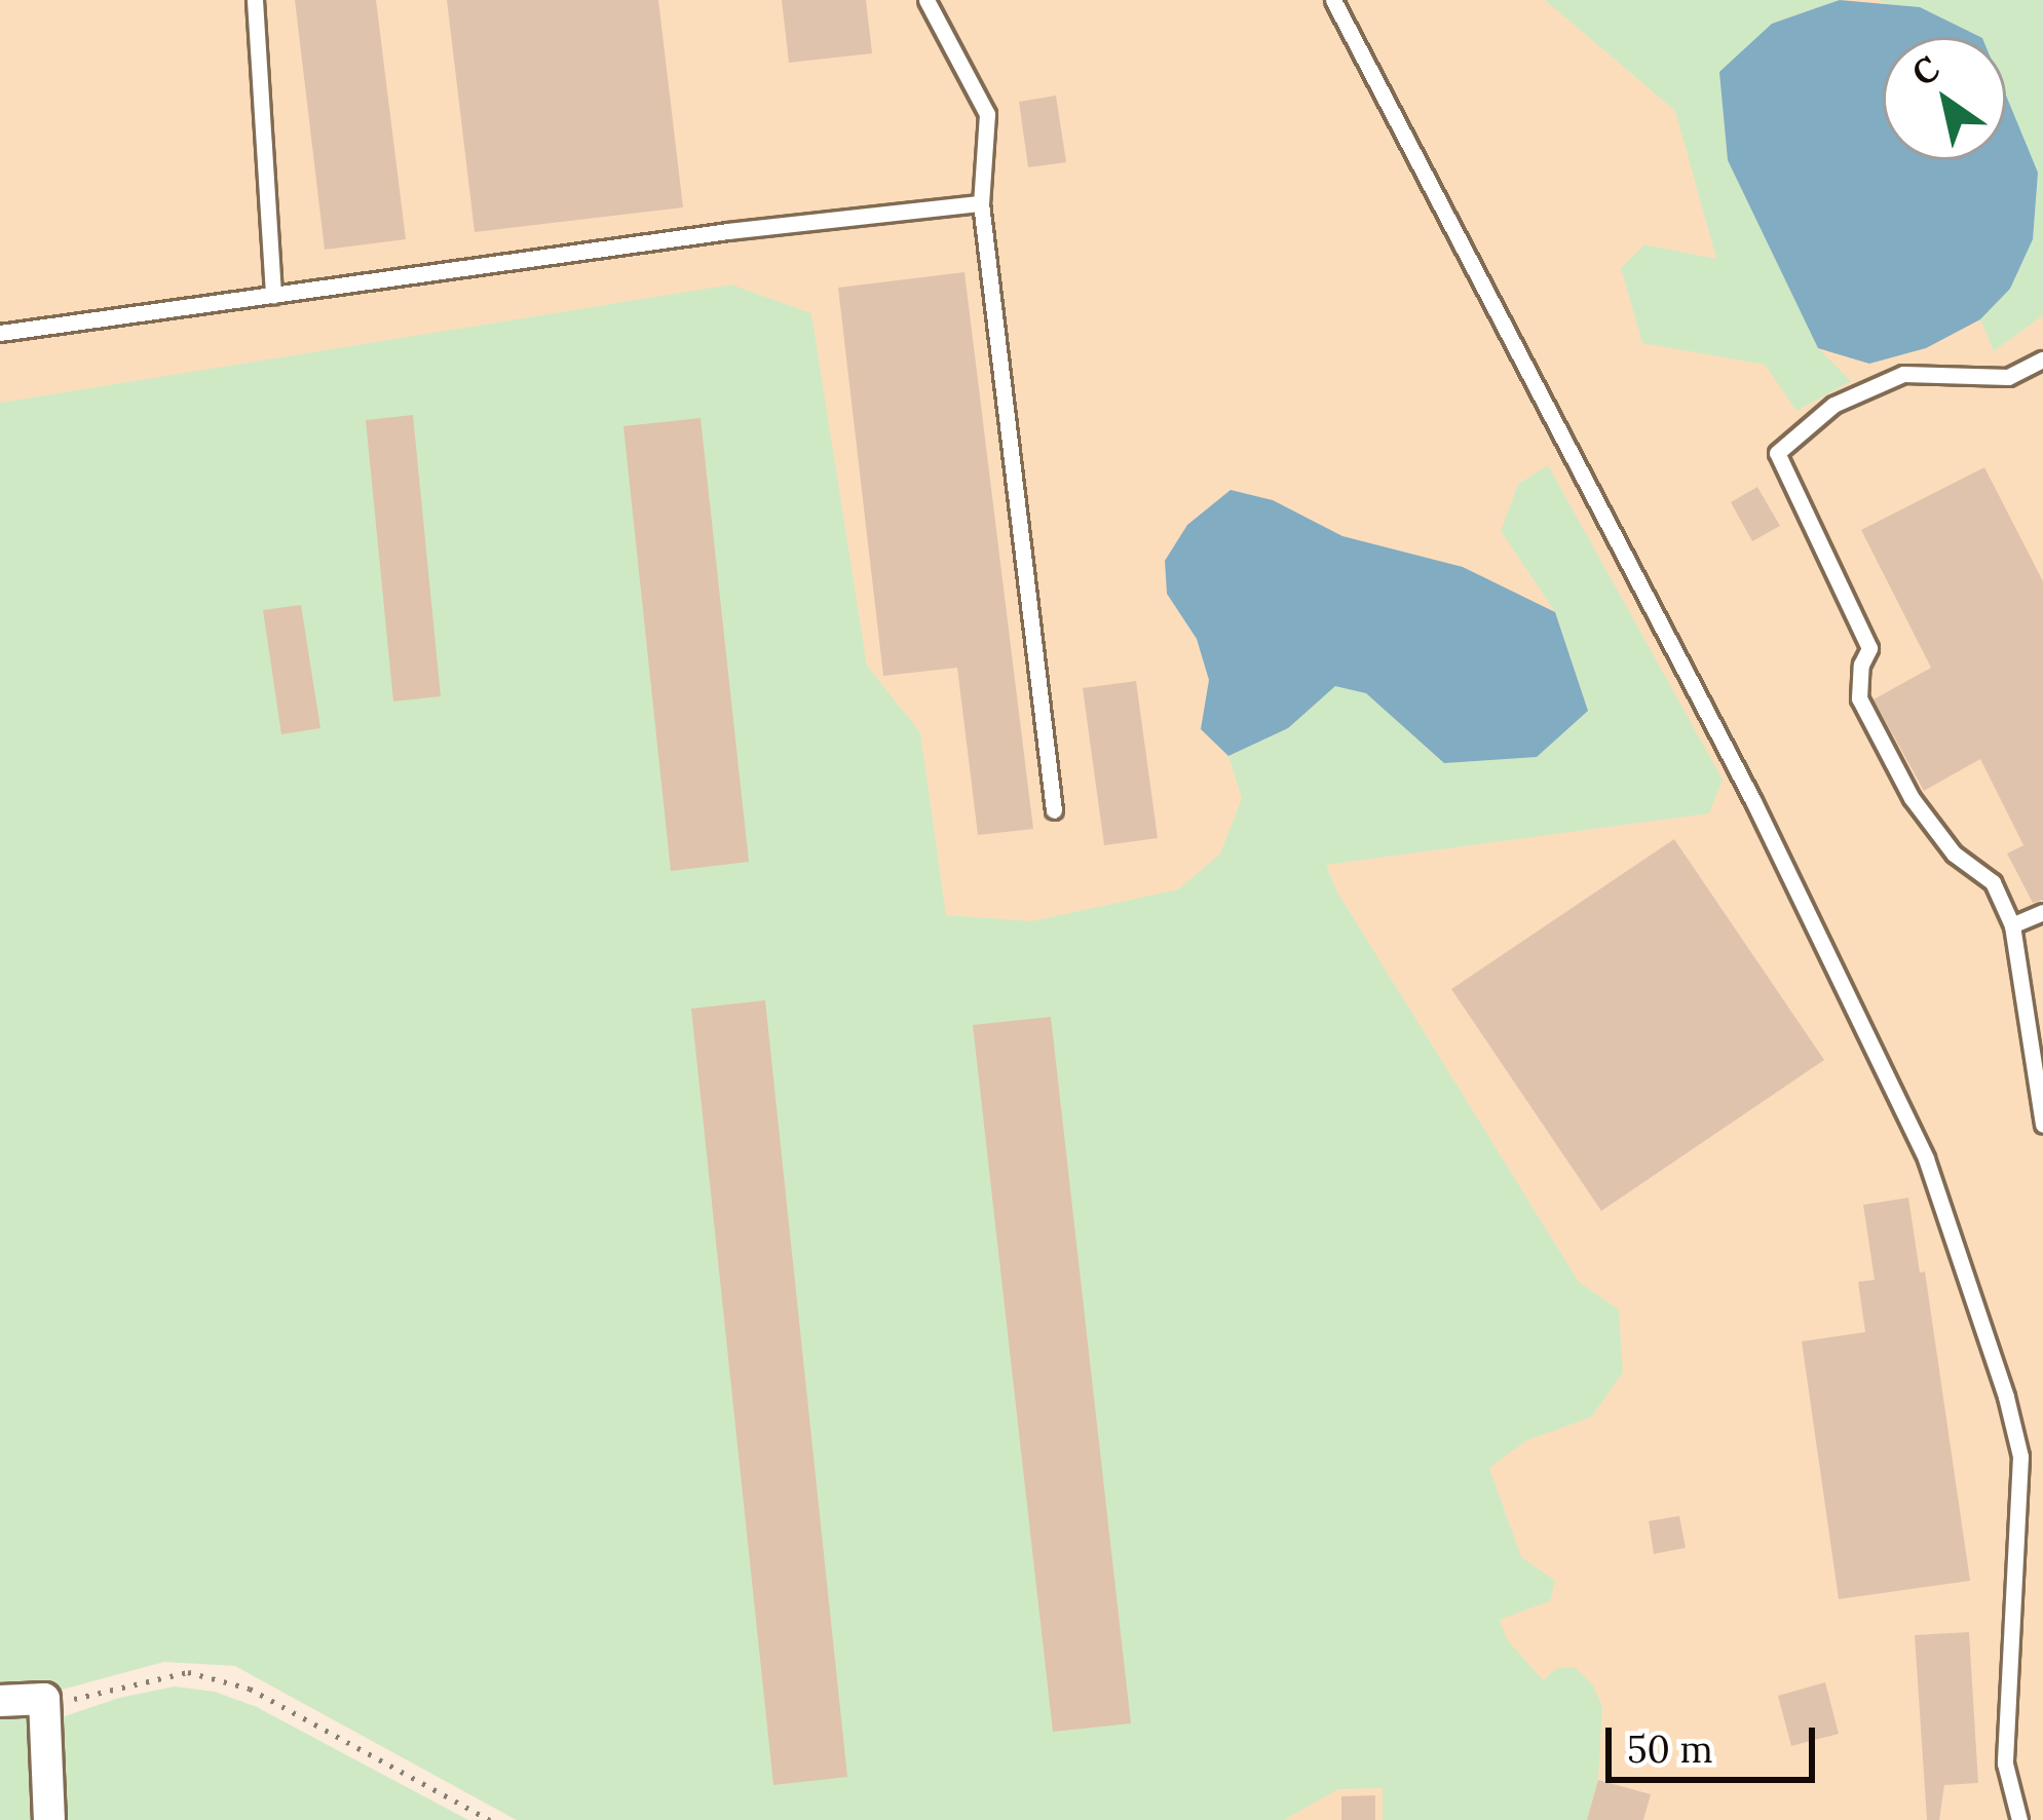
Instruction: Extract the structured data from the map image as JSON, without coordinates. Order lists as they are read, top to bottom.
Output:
{
  "scale_bar": "50 m",
  "north": "top left"
}
